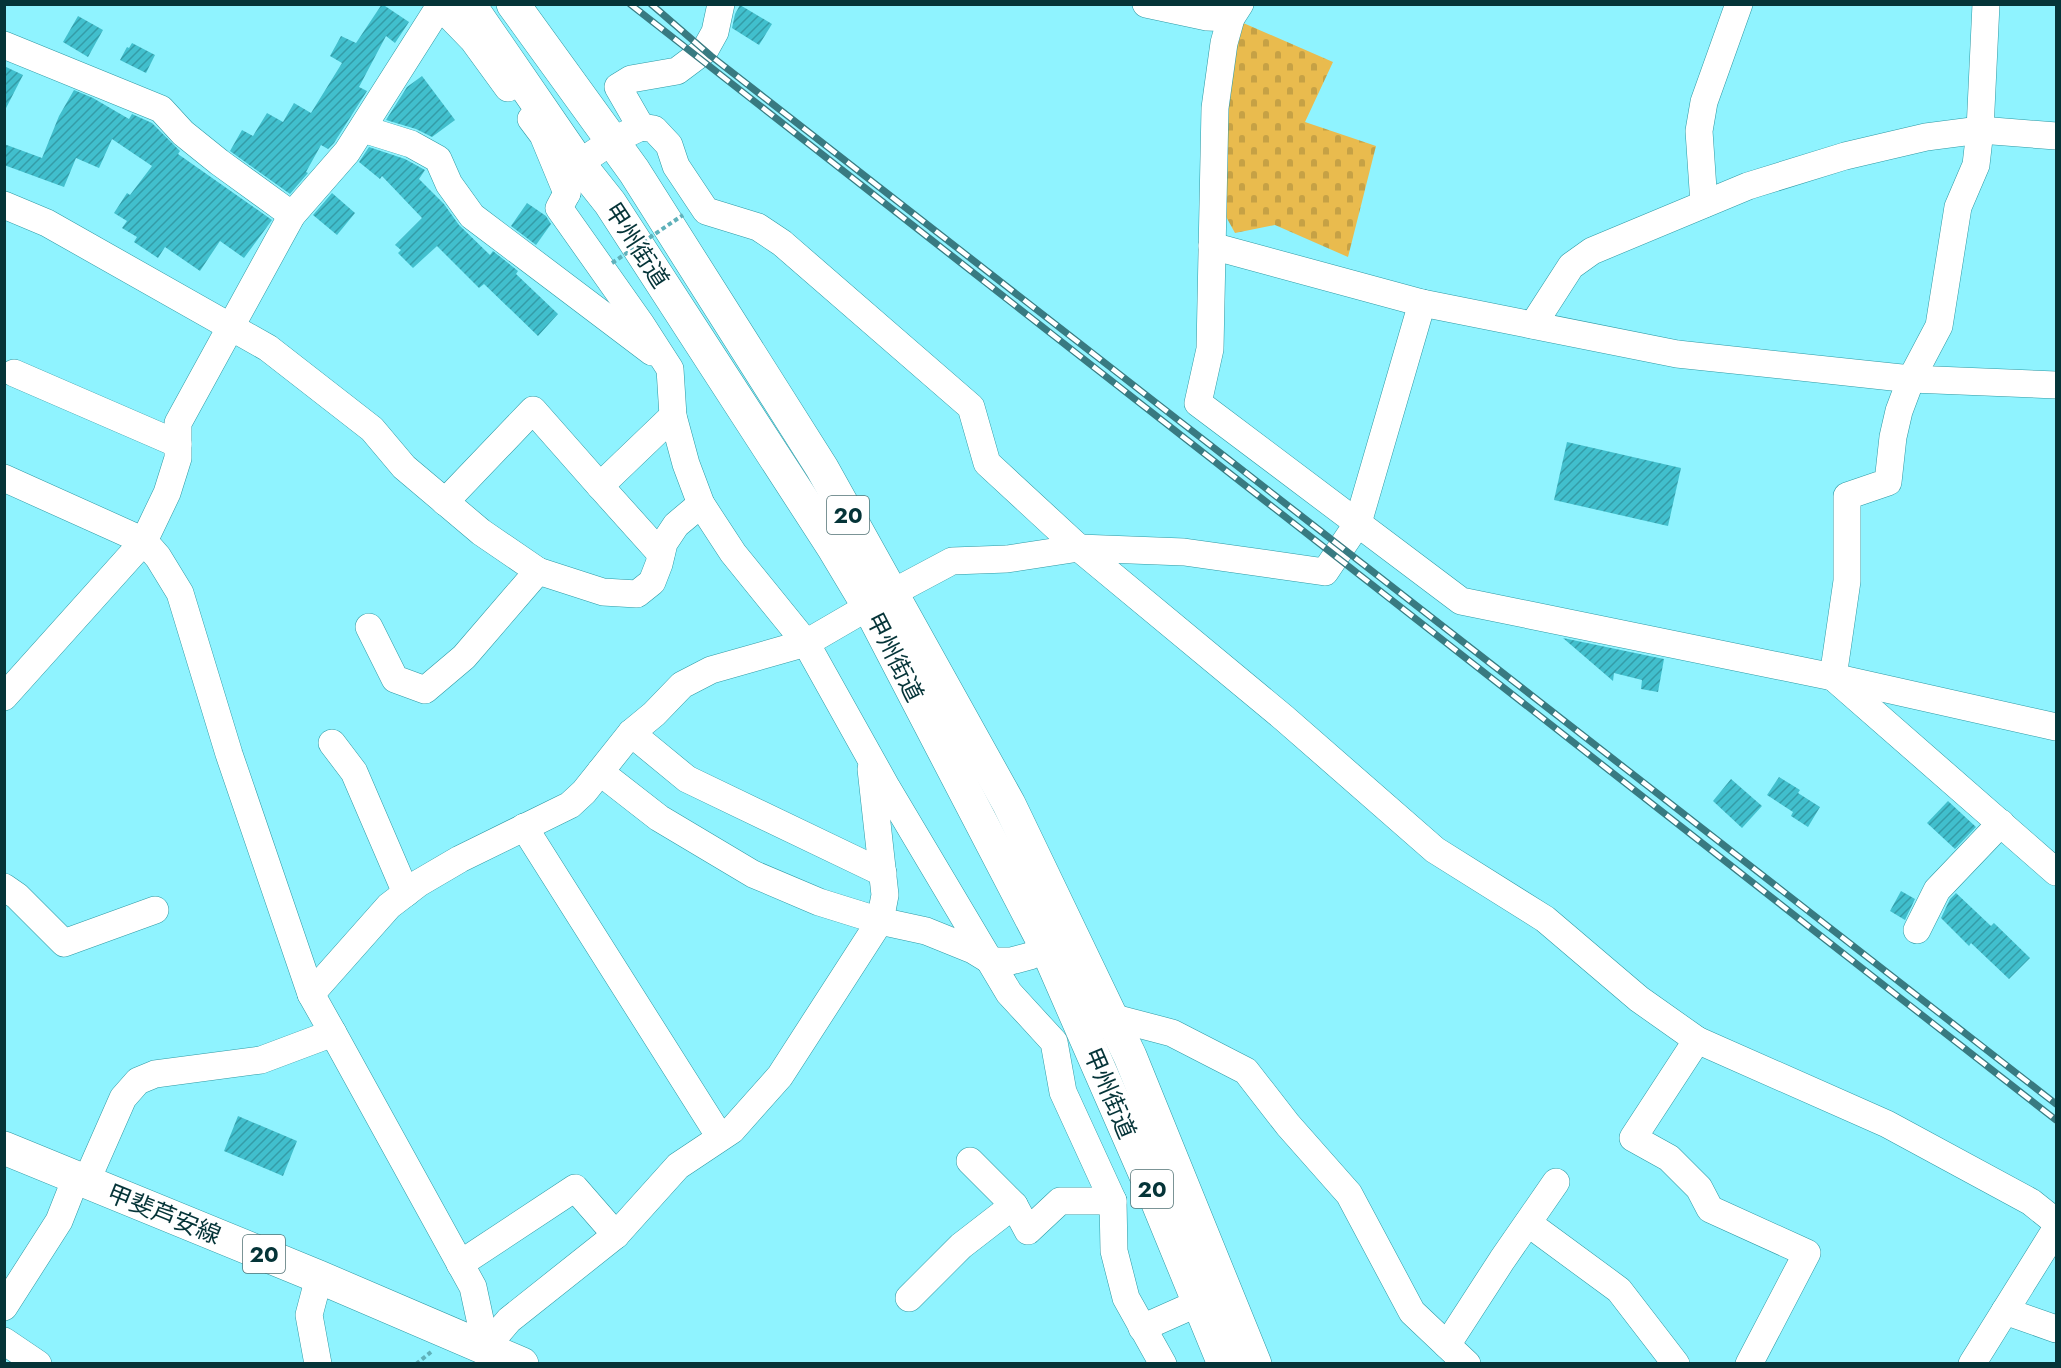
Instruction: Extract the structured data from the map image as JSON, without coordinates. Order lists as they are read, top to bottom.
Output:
{
  "streets": {
    "main road": ["甲州街道", "20", "甲斐芦安線"]
  },
  "crossings": [
    ["甲州街道", "20"]
  ]
}
